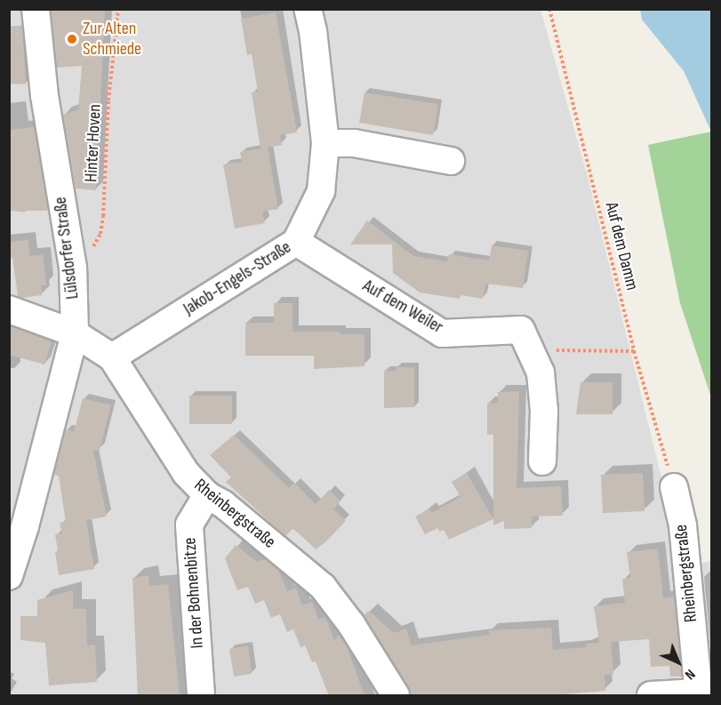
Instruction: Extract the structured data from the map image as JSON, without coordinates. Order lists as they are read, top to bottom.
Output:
{
  "streets": {
    "street": [
      "Lülsdorfer Straße",
      "Jakob-Engels-Straße",
      "Auf dem Weiler",
      "Rheinbergstraße",
      "In der Bohnenbitze"
    ],
    "path": ["Hinter Hoven", "Auf dem Damm"]
  },
  "crossings": [
    ["Hinter Hoven", "Lülsdorfer Straße"],
    ["Auf dem Damm", "Rheinbergstraße"],
    ["Lülsdorfer Straße", "Rheinbergstraße"],
    ["Jakob-Engels-Straße", "Auf dem Weiler"],
    ["Jakob-Engels-Straße", "Rheinbergstraße"],
    ["Rheinbergstraße", "In der Bohnenbitze"]
  ],
  "places": ["Zur Alten Schmiede"],
  "north": "bottom right"
}
